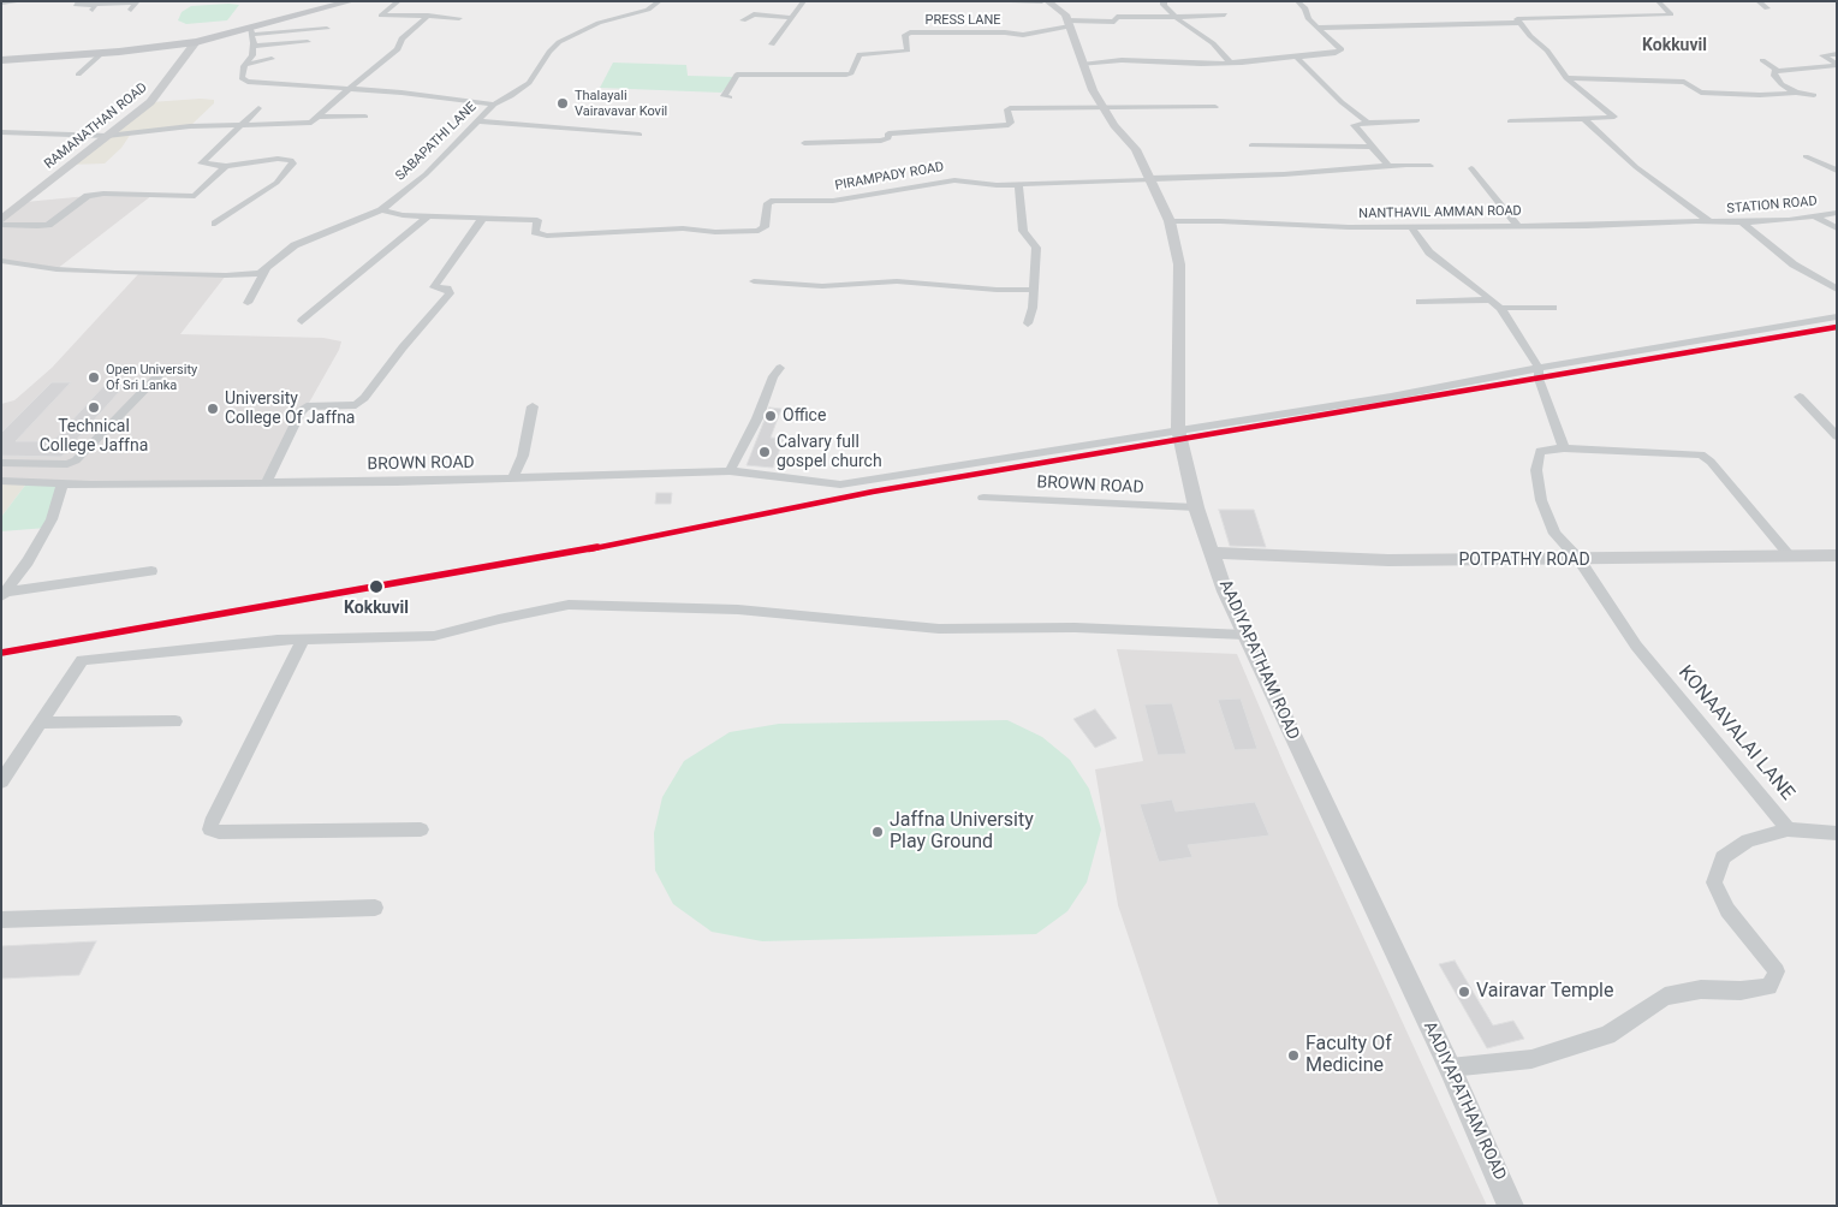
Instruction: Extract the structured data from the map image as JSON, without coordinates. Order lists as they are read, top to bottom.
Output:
{
  "streets": {
    "street": [
      "PRESS LANE",
      "RAMANATHAN ROAD",
      "SABAPATHI LANE",
      "PIRAMPADY ROAD",
      "STATION ROAD",
      "NANTHAVIL AMMAN ROAD",
      "BROWN ROAD",
      "POTPATHY ROAD",
      "AADIYAPATHAM ROAD",
      "KONAAVALAI LANE"
    ]
  },
  "crossings": [
    ["PRESS LANE", "AADIYAPATHAM ROAD"],
    ["SABAPATHI LANE", "PIRAMPADY ROAD"],
    ["PIRAMPADY ROAD", "AADIYAPATHAM ROAD"],
    ["STATION ROAD", "NANTHAVIL AMMAN ROAD"],
    ["NANTHAVIL AMMAN ROAD", "AADIYAPATHAM ROAD"],
    ["BROWN ROAD", "AADIYAPATHAM ROAD"],
    ["POTPATHY ROAD", "AADIYAPATHAM ROAD"],
    ["POTPATHY ROAD", "KONAAVALAI LANE"]
  ],
  "districts": ["Kokkuvil"],
  "places": [
    "Thalayali Vairavavar Kovil",
    "Open University Of Sri Lanka",
    "Technical College Jaffna",
    "University College Of Jaffna",
    "Office",
    "Calvary full gospel church",
    "Kokkuvil",
    "Jaffna University Play Ground",
    "Vairavar Temple",
    "Faculty Of Medicine"
  ]
}
